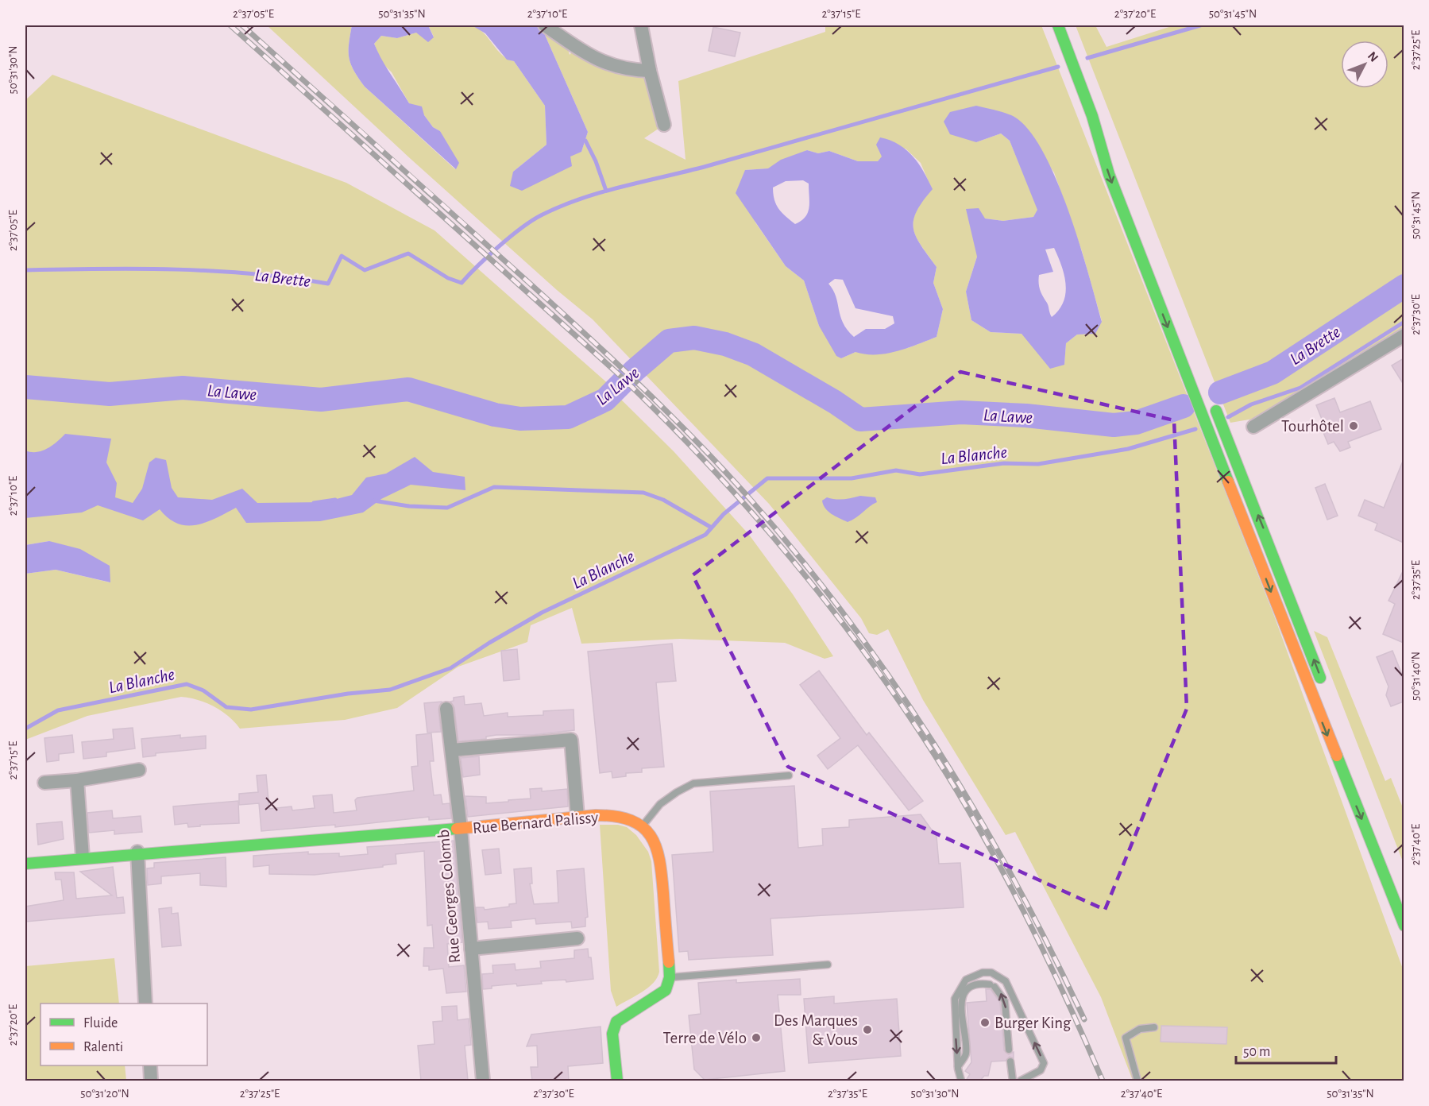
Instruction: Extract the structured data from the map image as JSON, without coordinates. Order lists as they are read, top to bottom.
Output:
{
  "streets": {
    "main road": ["Rue Bernard Palissy"],
    "street": ["Rue Georges Colomb"]
  },
  "crossings": [
    ["Rue Bernard Palissy", "Rue Georges Colomb"]
  ],
  "water": ["La Brette", "La Lawe", "La Blanche"],
  "places": [
    "Tourhôtel",
    "Burger King",
    "Des Marques & Vous",
    "Terre de Vélo"
  ],
  "legend": ["Fluide", "Ralenti"],
  "scale_bar": "50 m",
  "north": "top right",
  "coordinates": [
    "2°37'05\"E",
    "50°31'35\"N",
    "2°37'10\"E",
    "2°37'15\"E",
    "2°37'20\"E",
    "50°31'45\"N",
    "2°37'25\"E",
    "50°31'30\"N",
    "2°37'30\"E",
    "2°37'35\"E",
    "50°31'40\"N",
    "2°37'40\"E",
    "50°31'20\"N"
  ]
}
